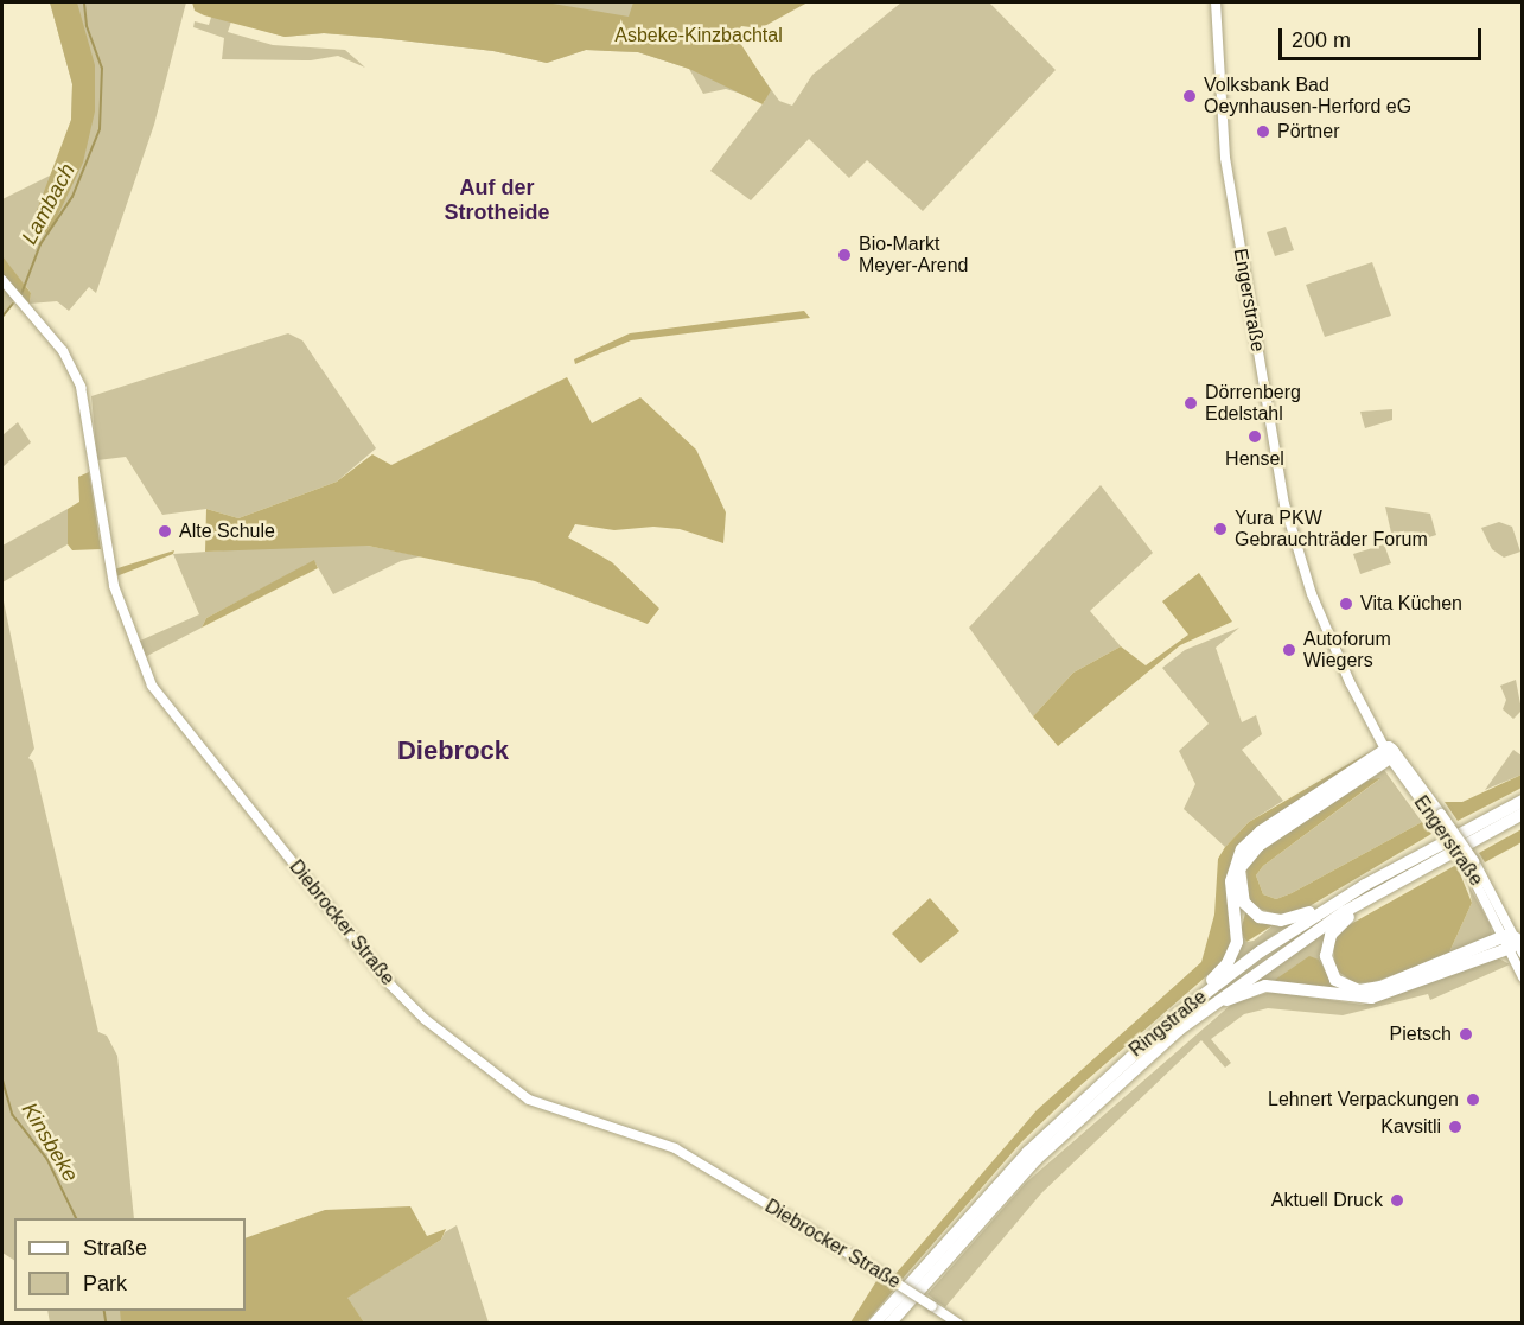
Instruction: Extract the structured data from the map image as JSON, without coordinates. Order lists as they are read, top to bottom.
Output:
{
  "streets": {
    "highway": ["Ringstraße"],
    "main road": ["Engerstraße", "Diebrocker Straße"]
  },
  "districts": ["Auf der Strotheide", "Diebrock"],
  "water": ["Lambach", "Kinsbeke"],
  "parks": ["Asbeke-Kinzbachtal"],
  "places": [
    "Volksbank Bad Oeynhausen-Herford eG",
    "Pörtner",
    "Bio-Markt Meyer-Arend",
    "Dörrenberg Edelstahl",
    "Hensel",
    "Yura PKW Gebrauchträder Forum",
    "Alte Schule",
    "Vita Küchen",
    "Autoforum Wiegers",
    "Pietsch",
    "Lehnert Verpackungen",
    "Kavsitli",
    "Aktuell Druck"
  ],
  "legend": ["Straße", "Park"],
  "scale_bar": "200 m"
}
